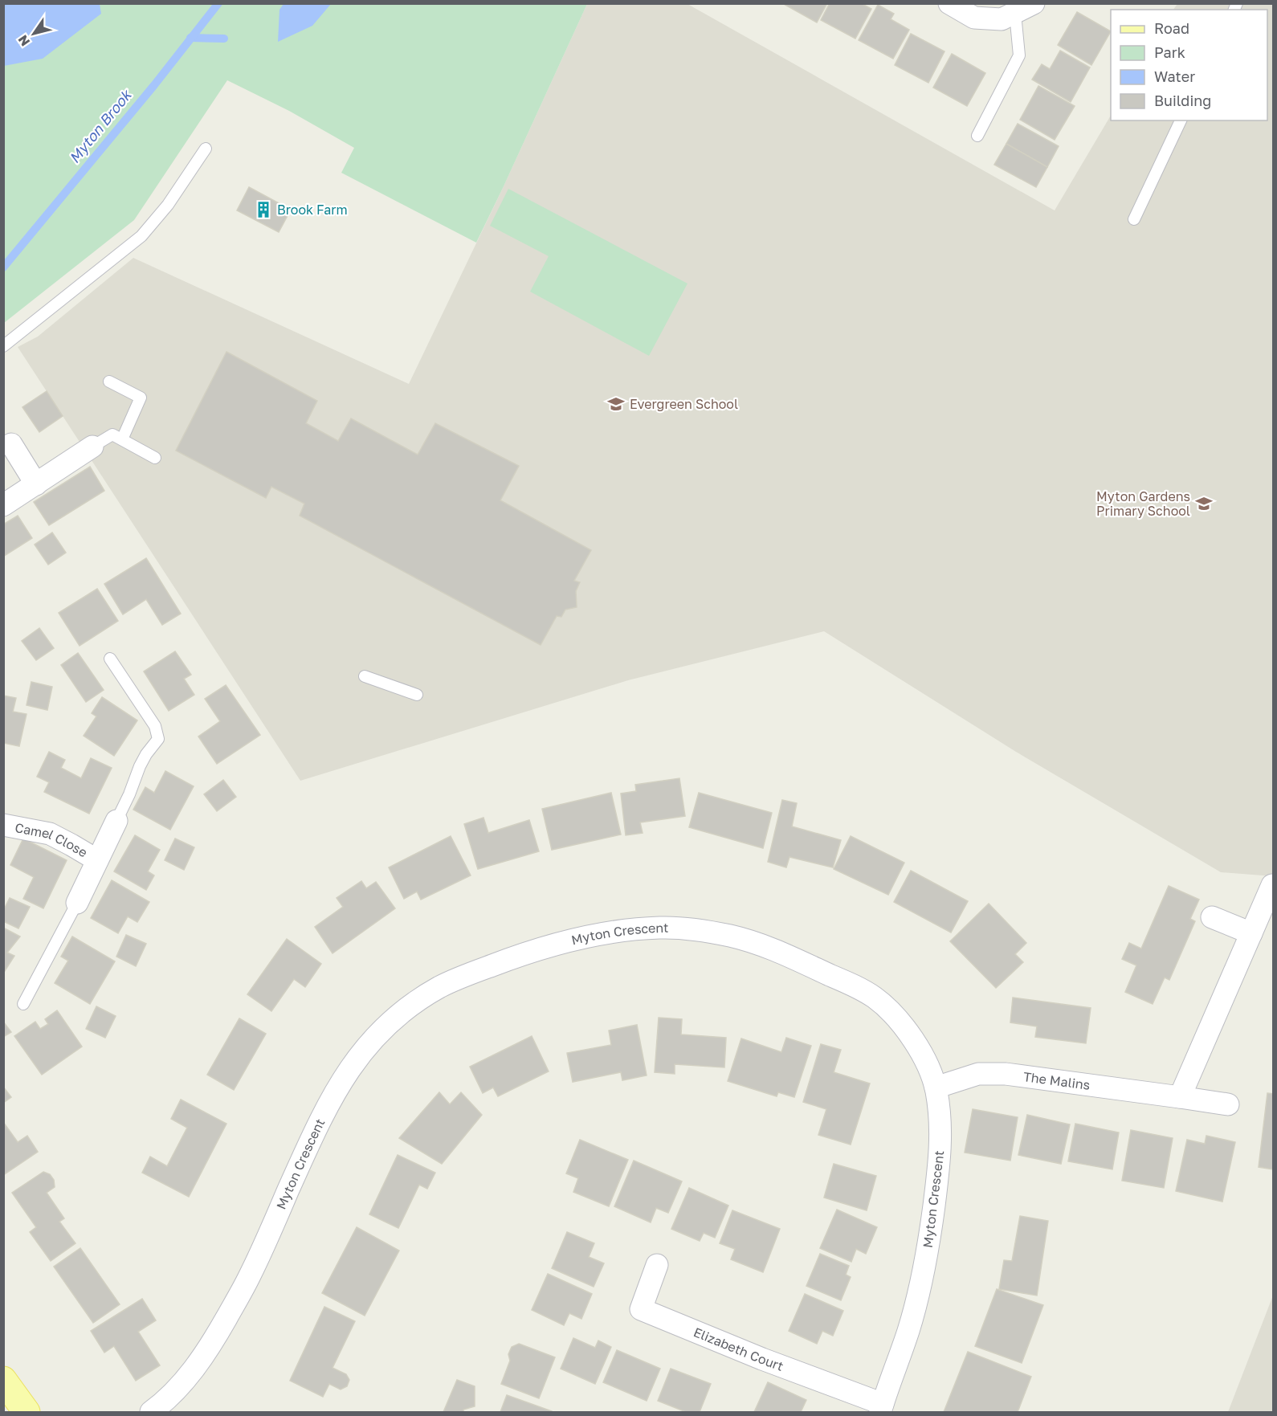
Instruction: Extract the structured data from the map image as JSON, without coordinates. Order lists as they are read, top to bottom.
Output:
{
  "streets": {
    "street": [
      "Camel Close",
      "Myton Crescent",
      "The Malins",
      "Elizabeth Court"
    ]
  },
  "crossings": [
    ["Myton Crescent", "The Malins"],
    ["Myton Crescent", "Elizabeth Court"]
  ],
  "water": ["Myton Brook"],
  "places": {
    "building": ["Brook Farm"],
    "school or university": ["Evergreen School", "Myton Gardens Primary School"]
  },
  "legend": [
    "Road",
    "Park",
    "Water",
    "Building"
  ],
  "north": "bottom left"
}
